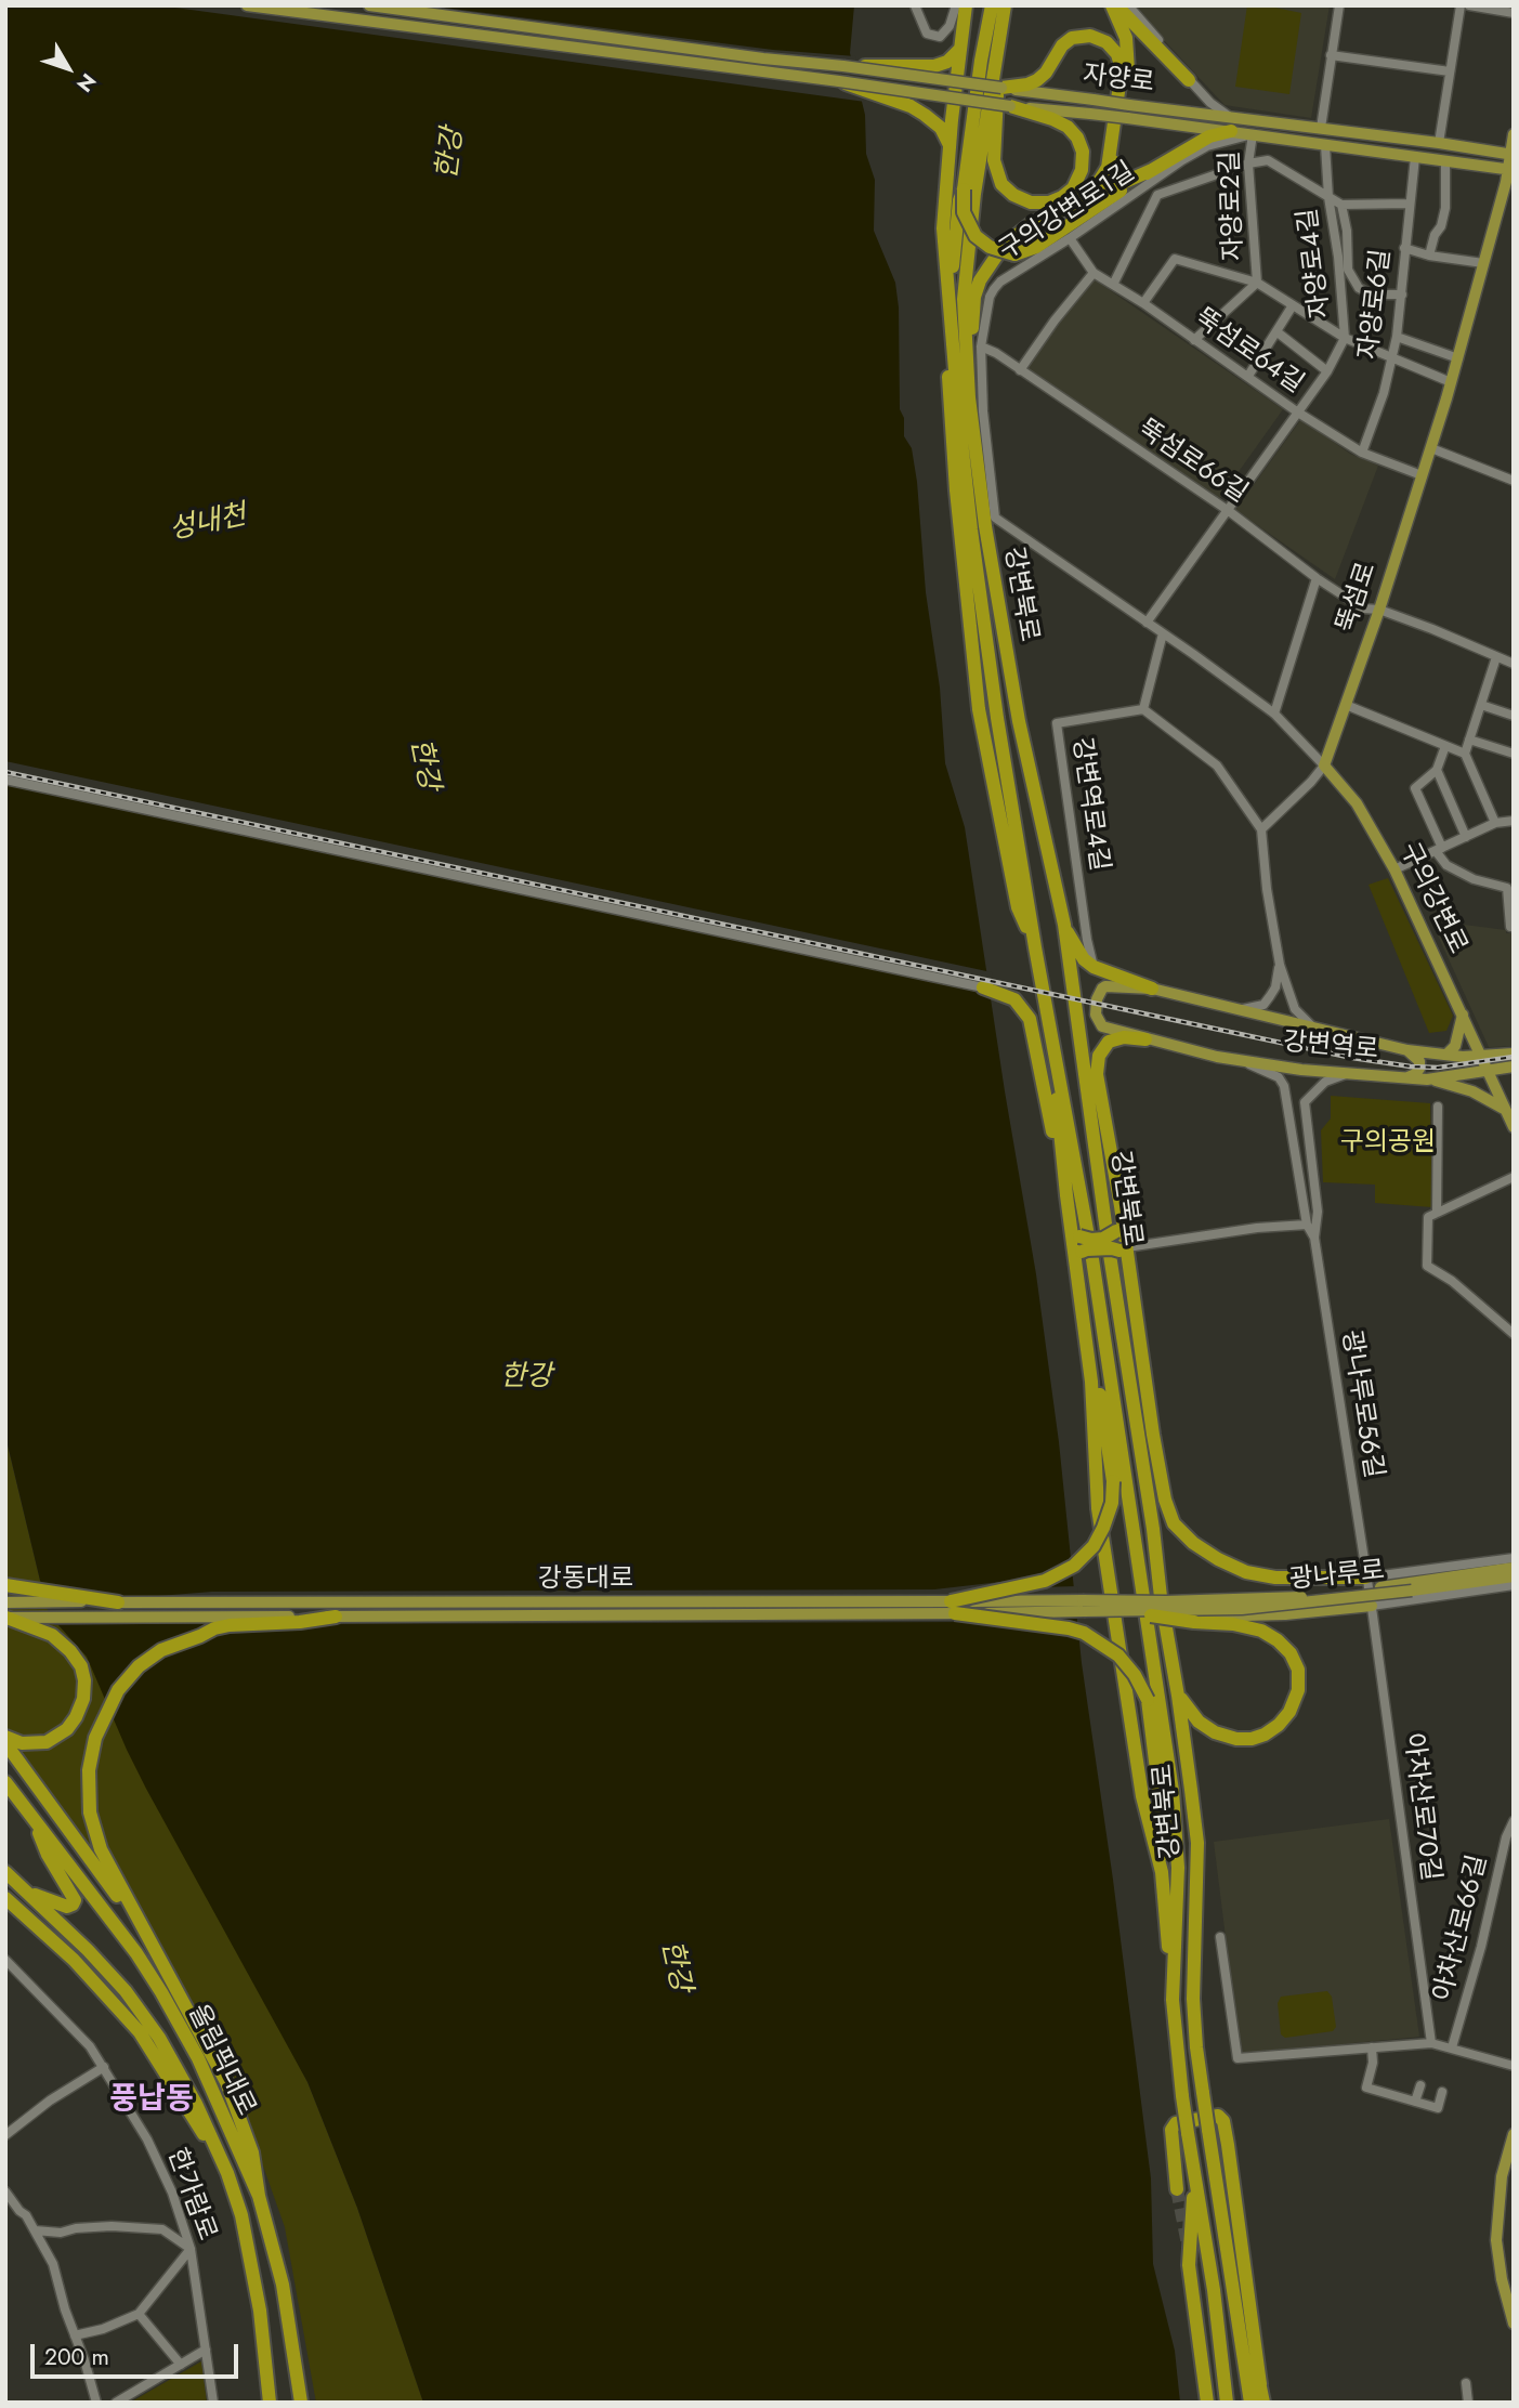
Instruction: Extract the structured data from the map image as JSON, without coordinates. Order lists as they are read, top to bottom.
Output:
{
  "streets": {
    "highway": ["강변북로", "올림픽대로"],
    "main road": [
      "자양로",
      "뚝섬로",
      "구의강변로",
      "강변역로",
      "광나루로",
      "강동대로"
    ],
    "street": [
      "자양로2길",
      "구의강변로1길",
      "자양로4길",
      "자양로6길",
      "뚝섬로64길",
      "뚝섬로66길",
      "강변역로4길",
      "광나루로56길",
      "아차산로70길",
      "아차산로66길",
      "한가람로"
    ]
  },
  "crossings": [
    ["자양로", "자양로2길"],
    ["자양로", "구의강변로1길"],
    ["자양로", "자양로4길"],
    ["자양로", "자양로6길"],
    ["자양로", "뚝섬로"],
    ["자양로2길", "구의강변로1길"],
    ["자양로2길", "뚝섬로64길"],
    ["구의강변로1길", "뚝섬로64길"],
    ["구의강변로1길", "뚝섬로66길"],
    ["구의강변로1길", "구의강변로"],
    ["자양로4길", "뚝섬로64길"],
    ["자양로4길", "뚝섬로66길"],
    ["자양로4길", "구의강변로"],
    ["자양로6길", "뚝섬로64길"],
    ["뚝섬로64길", "뚝섬로"],
    ["뚝섬로66길", "뚝섬로"],
    ["뚝섬로", "구의강변로"],
    ["구의강변로", "강변역로"],
    ["강변역로", "광나루로56길"],
    ["광나루로56길", "아차산로70길"],
    ["광나루로", "강동대로"]
  ],
  "districts": ["풍납동"],
  "water": ["한강", "성내천"],
  "parks": ["구의공원"],
  "scale_bar": "200 m",
  "north": "bottom right"
}
